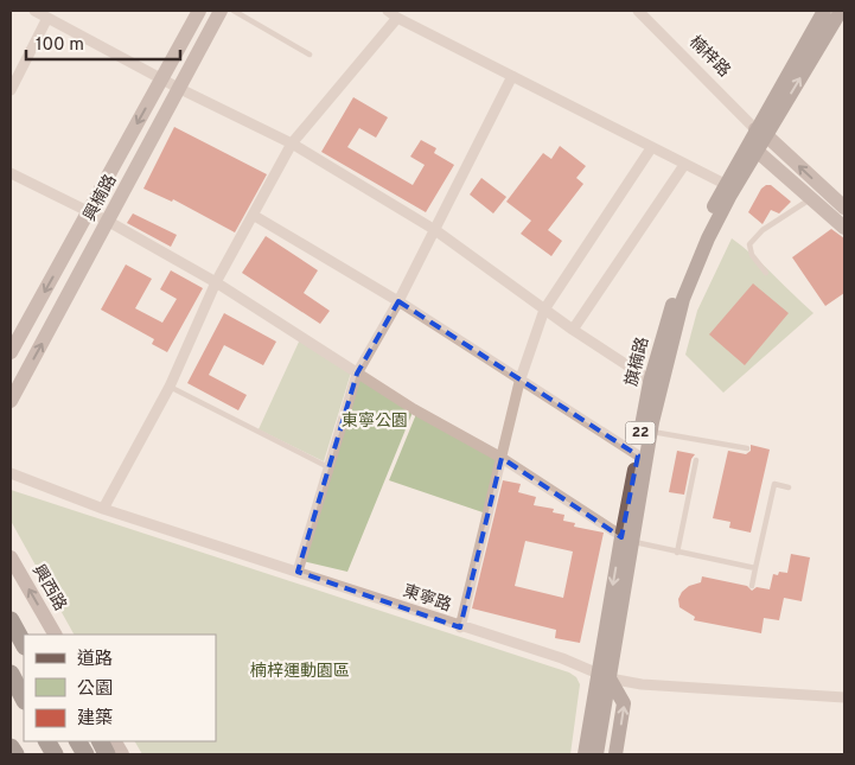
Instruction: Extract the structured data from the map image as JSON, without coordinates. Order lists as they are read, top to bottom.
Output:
{
  "streets": {
    "main road": ["旗楠路", "22"],
    "street": [
      "楠梓路",
      "興楠路",
      "興西路",
      "東寧路"
    ]
  },
  "crossings": [
    ["楠梓路", "旗楠路"],
    ["旗楠路", "東寧路"]
  ],
  "one_way": ["興西路"],
  "parks": ["東寧公園", "楠梓運動園區"],
  "legend": ["道路", "公園", "建築"],
  "scale_bar": "100 m"
}
